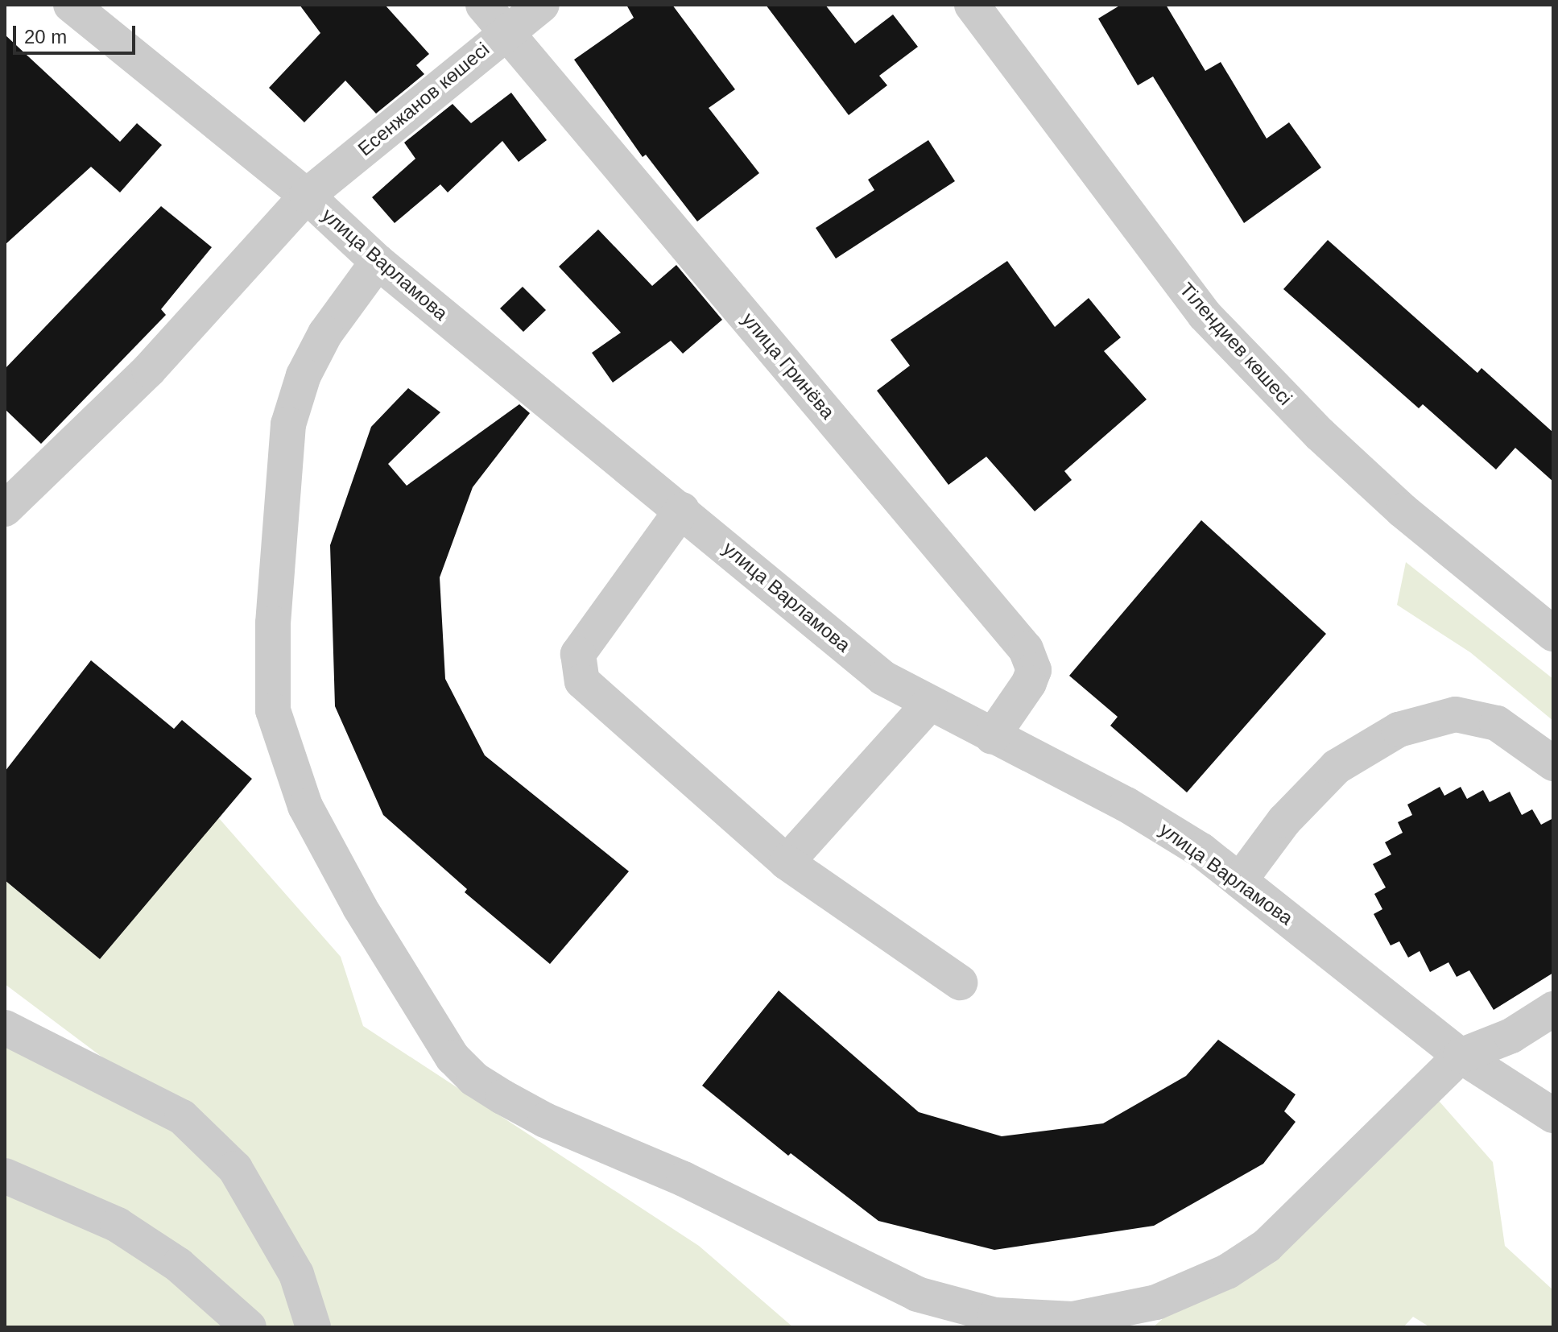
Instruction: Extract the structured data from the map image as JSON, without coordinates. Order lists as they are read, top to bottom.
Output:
{
  "streets": {
    "street": [
      "Есенжанов көшесі",
      "улица Варламова",
      "Тілендиев көшесі",
      "улица Гринёва"
    ]
  },
  "crossings": [
    ["Есенжанов көшесі", "улица Варламова"],
    ["Есенжанов көшесі", "улица Гринёва"],
    ["улица Варламова", "улица Гринёва"]
  ],
  "scale_bar": "20 m"
}
